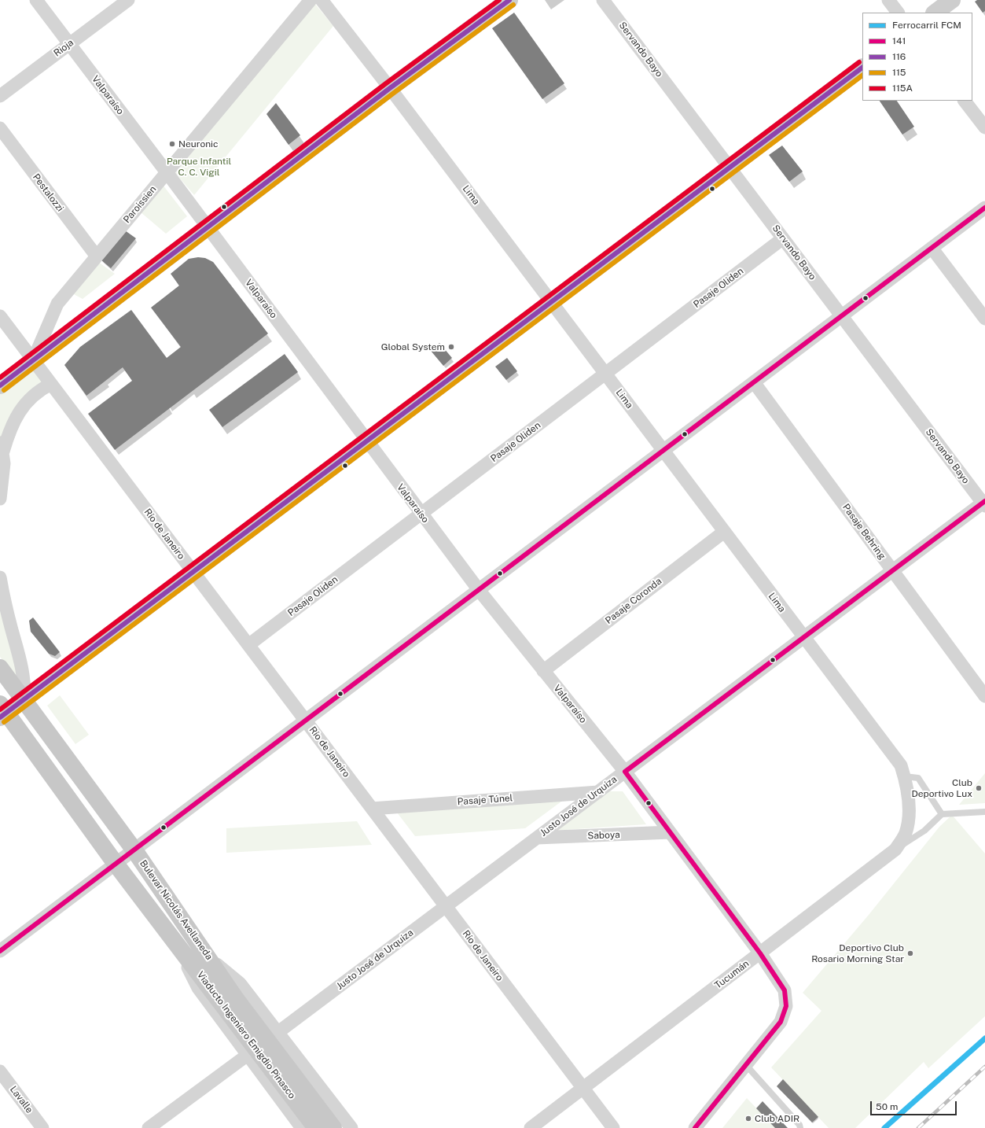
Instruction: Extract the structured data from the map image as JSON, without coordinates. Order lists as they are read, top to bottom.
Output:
{
  "streets": {
    "main road": ["Bulevar Nicolás Avellaneda", "Viaducto Ingeniero Emigdio Pinasco"],
    "street": [
      "Rioja",
      "Servando Bayo",
      "Valparaíso",
      "Pestalozzi",
      "Lima",
      "Paroissien",
      "Pasaje Oliden",
      "Pasaje Behring",
      "Río de Janeiro",
      "Pasaje Coronda",
      "Pasaje Túnel",
      "Justo José de Urquiza",
      "Saboya",
      "Tucumán",
      "Lavalle"
    ]
  },
  "crossings": [
    ["Rioja", "Valparaíso"],
    ["Servando Bayo", "Pasaje Oliden"],
    ["Servando Bayo", "Justo José de Urquiza"],
    ["Valparaíso", "Paroissien"],
    ["Valparaíso", "Pasaje Oliden"],
    ["Valparaíso", "Pasaje Coronda"],
    ["Valparaíso", "Justo José de Urquiza"],
    ["Valparaíso", "Saboya"],
    ["Valparaíso", "Tucumán"],
    ["Pestalozzi", "Paroissien"],
    ["Lima", "Pasaje Oliden"],
    ["Lima", "Pasaje Coronda"],
    ["Lima", "Justo José de Urquiza"],
    ["Lima", "Tucumán"],
    ["Paroissien", "Río de Janeiro"],
    ["Pasaje Oliden", "Río de Janeiro"],
    ["Pasaje Behring", "Justo José de Urquiza"],
    ["Río de Janeiro", "Pasaje Túnel"],
    ["Río de Janeiro", "Justo José de Urquiza"],
    ["Río de Janeiro", "Tucumán"],
    ["Pasaje Túnel", "Justo José de Urquiza"],
    ["Justo José de Urquiza", "Saboya"],
    ["Justo José de Urquiza", "Bulevar Nicolás Avellaneda"],
    ["Bulevar Nicolás Avellaneda", "Viaducto Ingeniero Emigdio Pinasco"]
  ],
  "parks": ["Parque Infantil C. C. Vigil"],
  "places": [
    "Neuronic",
    "Global System",
    "Club Deportivo Lux",
    "Deportivo Club Rosario Morning Star",
    "Club ADIR"
  ],
  "lines": [
    "transit line 116",
    "transit line 115A",
    "transit line 115",
    "transit line 141",
    "rail line FCM"
  ],
  "legend": [
    "Ferrocarril FCM",
    "141",
    "116",
    "115",
    "115A"
  ],
  "scale_bar": "50 m"
}
